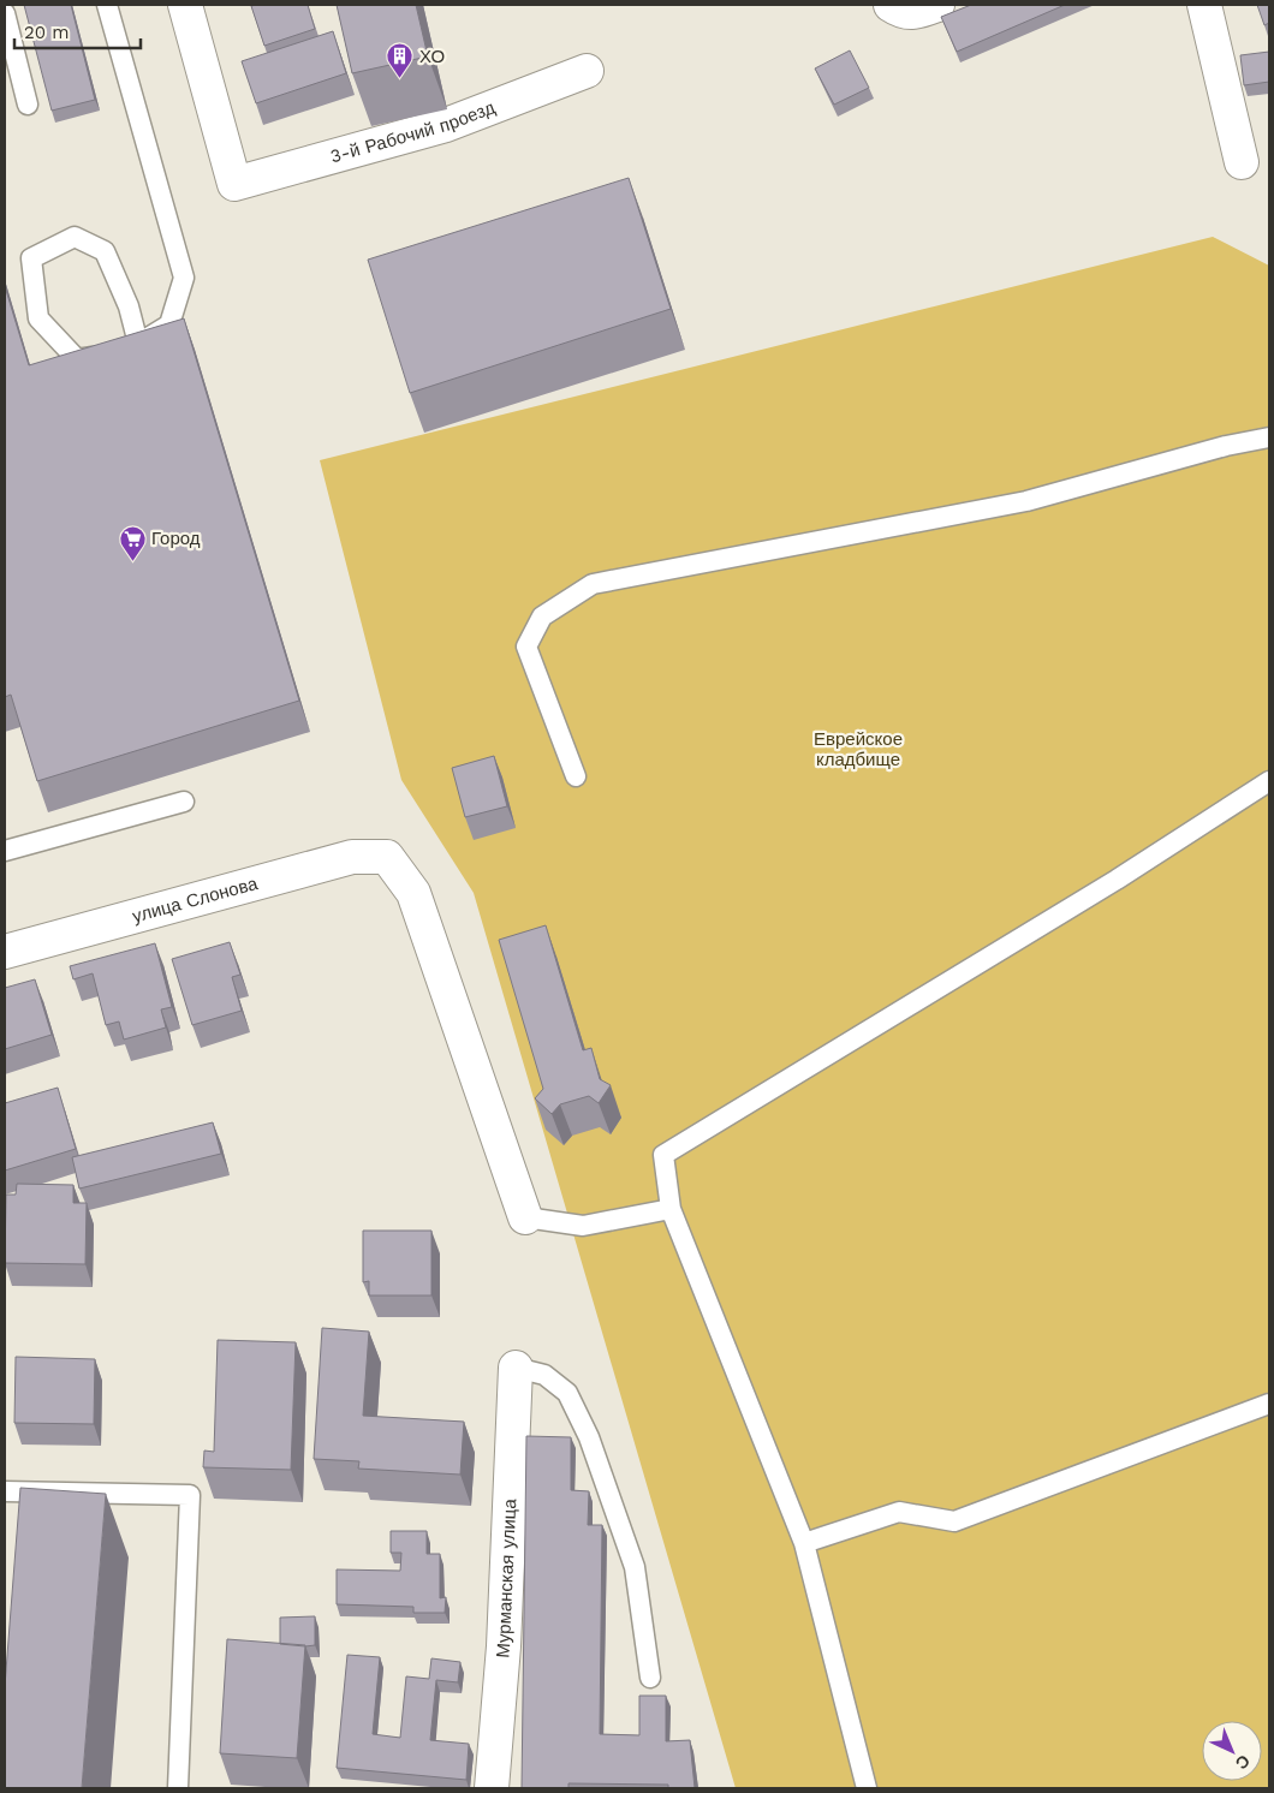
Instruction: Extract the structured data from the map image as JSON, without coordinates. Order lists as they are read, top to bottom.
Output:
{
  "streets": {
    "street": ["3-й Рабочий проезд", "улица Слонова", "Мурманская улица"]
  },
  "parks": ["Еврейское кладбище"],
  "places": {
    "building": ["ХО"],
    "supermarket": ["Город"]
  },
  "scale_bar": "20 m",
  "north": "bottom right"
}
